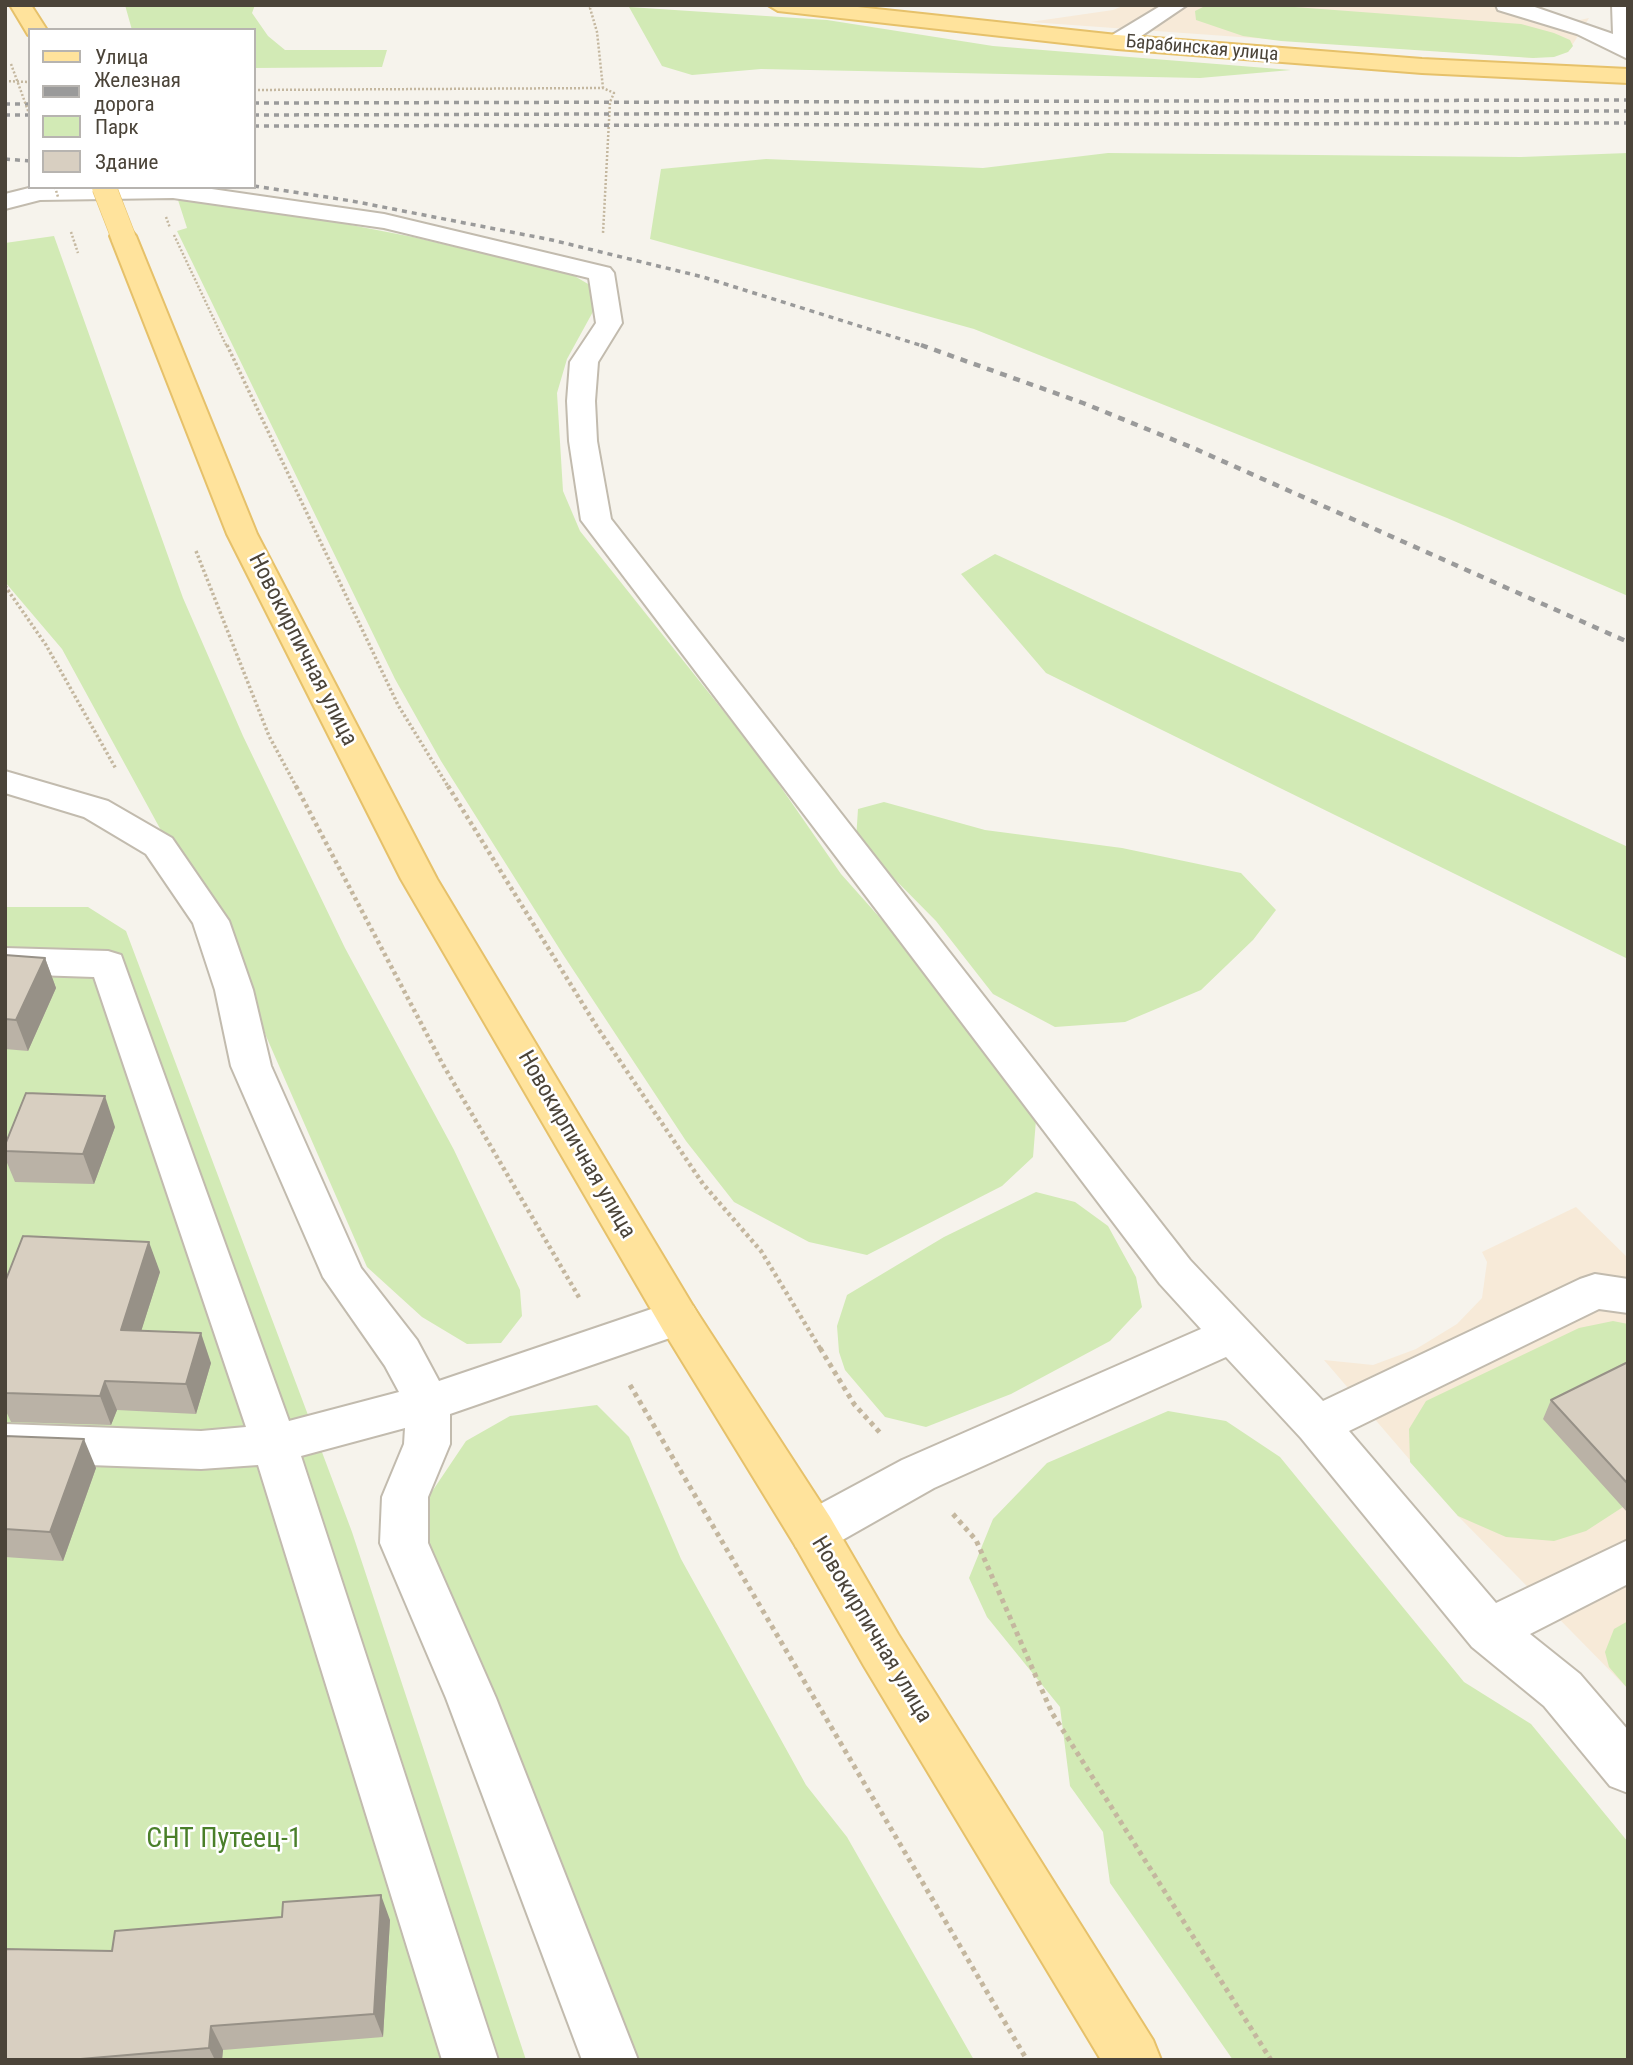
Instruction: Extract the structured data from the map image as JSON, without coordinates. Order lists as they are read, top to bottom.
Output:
{
  "streets": {
    "main road": ["Барабинская улица", "Новокирпичная улица"]
  },
  "parks": ["СНТ Путеец-1"],
  "legend": [
    "Улица",
    "Железная дорога",
    "Парк",
    "Здание"
  ]
}
